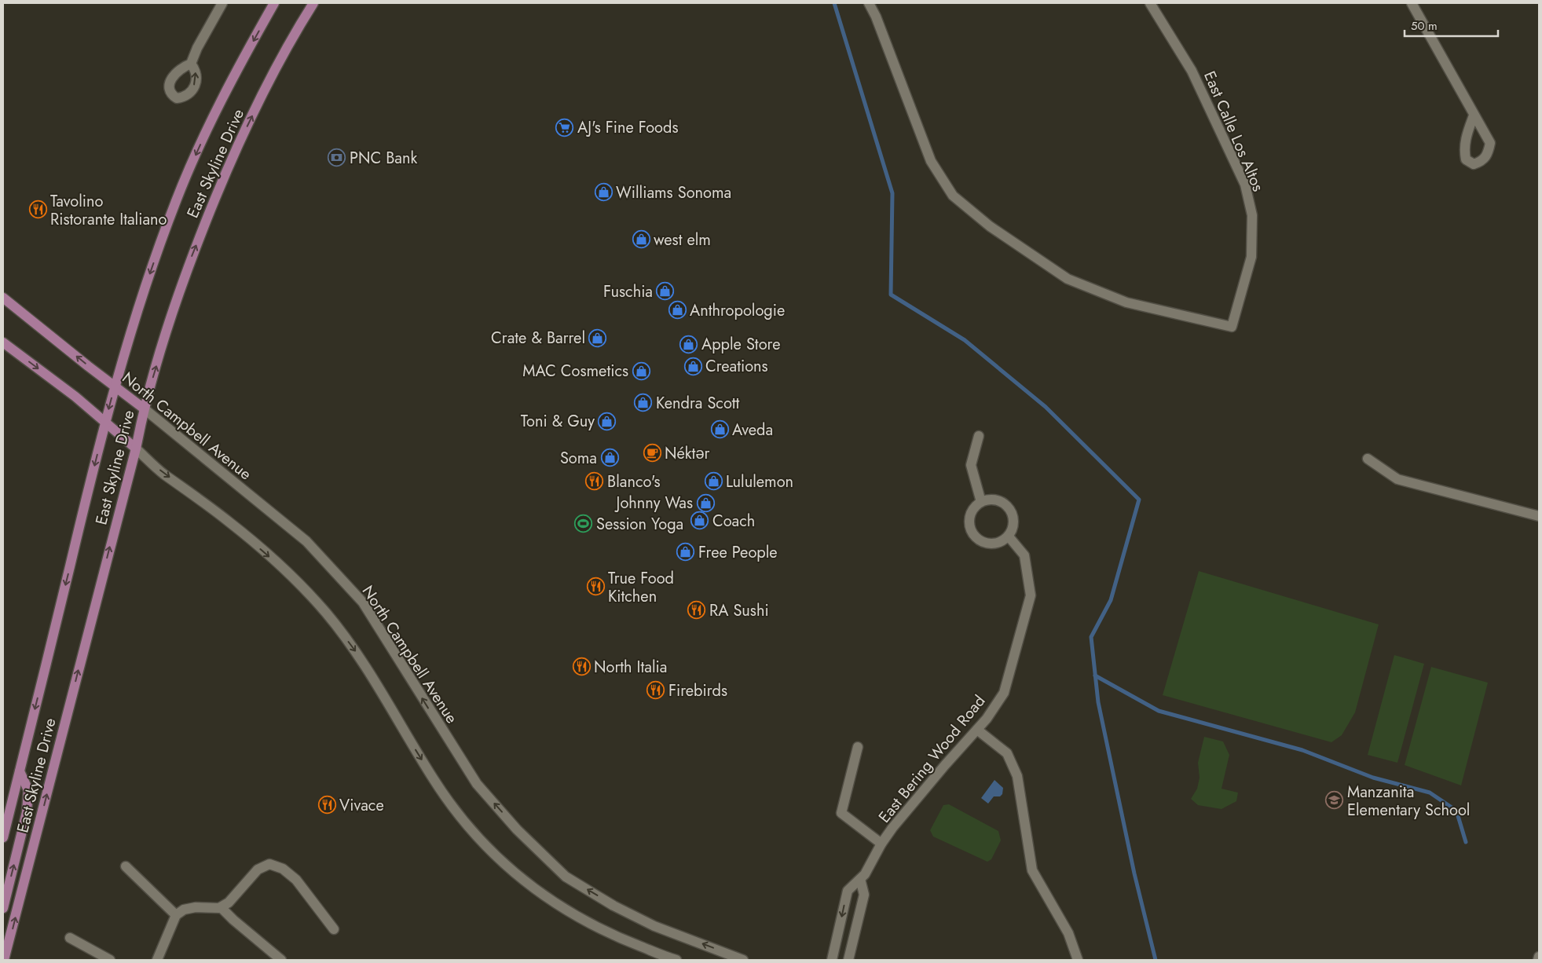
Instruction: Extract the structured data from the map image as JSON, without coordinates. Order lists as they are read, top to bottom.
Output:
{
  "streets": {
    "main road": ["East Skyline Drive", "North Campbell Avenue"],
    "street": ["East Calle Los Altos", "East Bering Wood Road"]
  },
  "crossings": [
    ["East Skyline Drive", "North Campbell Avenue"]
  ],
  "one_way": ["North Campbell Avenue"],
  "places": {
    "supermarket": ["AJ's Fine Foods"],
    "bank": ["PNC Bank"],
    "shop": [
      "Williams Sonoma",
      "west elm",
      "Fuschia",
      "Anthropologie",
      "Crate & Barrel",
      "Apple Store",
      "Creations",
      "MAC Cosmetics",
      "Kendra Scott",
      "Toni & Guy",
      "Aveda",
      "Soma",
      "Lululemon",
      "Johnny Was",
      "Coach",
      "Free People"
    ],
    "restaurant": [
      "Tavolino Ristorante Italiano",
      "Blanco's",
      "True Food Kitchen",
      "RA Sushi",
      "North Italia",
      "Firebirds",
      "Vivace"
    ],
    "cafe": ["Néktər"],
    "sports": ["Session Yoga"],
    "school or university": ["Manzanita Elementary School"]
  },
  "scale_bar": "50 m"
}
